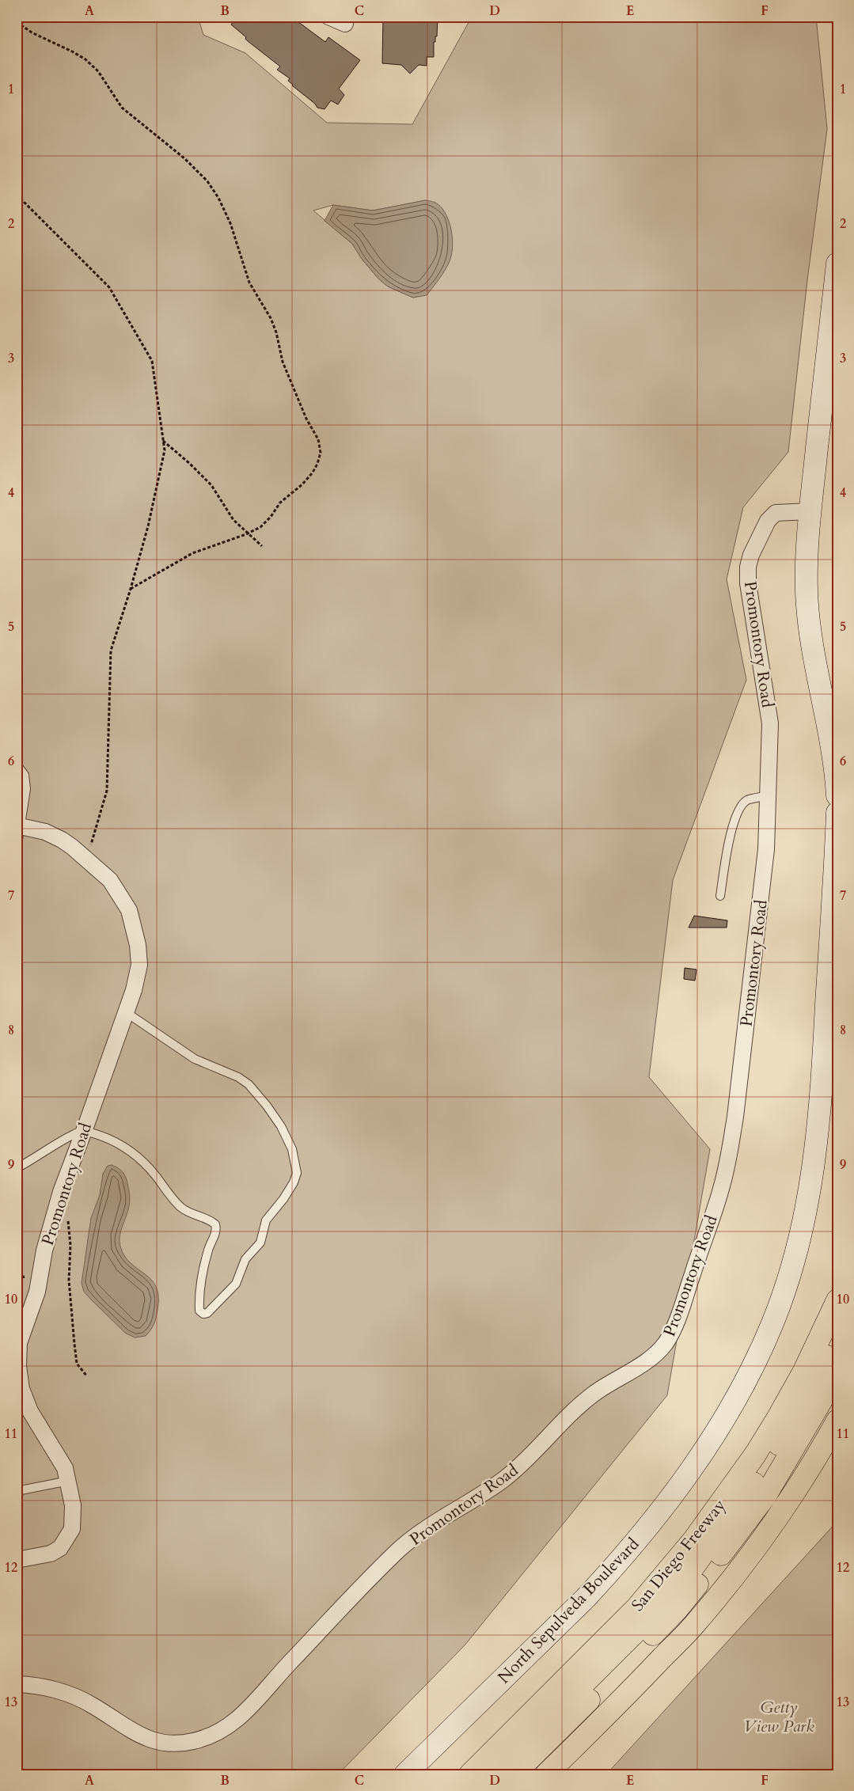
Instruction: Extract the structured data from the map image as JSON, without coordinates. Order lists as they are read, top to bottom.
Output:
{
  "streets": {
    "highway": ["San Diego Freeway"],
    "main road": ["North Sepulveda Boulevard"],
    "street": ["Promontory Road"]
  },
  "parks": ["Getty View Park"],
  "grid": {
    "columns": [
      "A",
      "B",
      "C",
      "D",
      "E",
      "F"
    ],
    "rows": [
      "1",
      "2",
      "3",
      "4",
      "5",
      "6",
      "7",
      "8",
      "9",
      "10",
      "11",
      "12",
      "13"
    ]
  }
}
